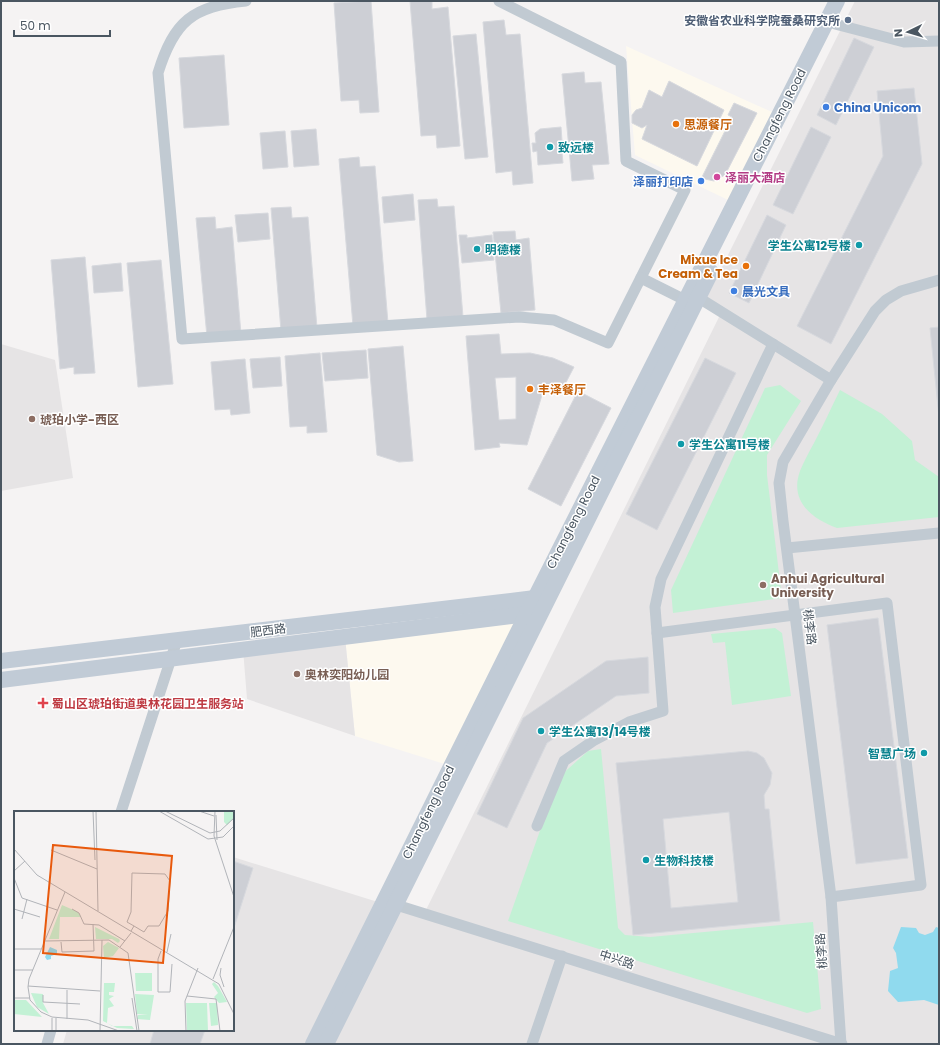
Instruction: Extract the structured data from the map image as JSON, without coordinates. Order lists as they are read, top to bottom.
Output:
{
  "streets": {
    "main road": ["Changfeng Road", "肥西路"],
    "street": ["桃李路", "中兴路"]
  },
  "crossings": [
    ["Changfeng Road", "肥西路"],
    ["Changfeng Road", "中兴路"],
    ["桃李路", "中兴路"]
  ],
  "places": {
    "other": [
      "安徽省农业科学院蚕桑研究所",
      "China Unicom",
      "思源餐厅",
      "致远楼",
      "泽丽大酒店",
      "泽丽打印店",
      "学生公寓12号楼",
      "明德楼",
      "Mixue Ice Cream & Tea",
      "晨光文具",
      "丰泽餐厅",
      "琥珀小学-西区",
      "学生公寓11号楼",
      "Anhui Agricultural University",
      "奥林奕阳幼儿园",
      "学生公寓13/14号楼",
      "智慧广场",
      "生物科技楼"
    ],
    "health": ["蜀山区琥珀街道奥林花园卫生服务站"]
  },
  "scale_bar": "50 m",
  "north": "left"
}
